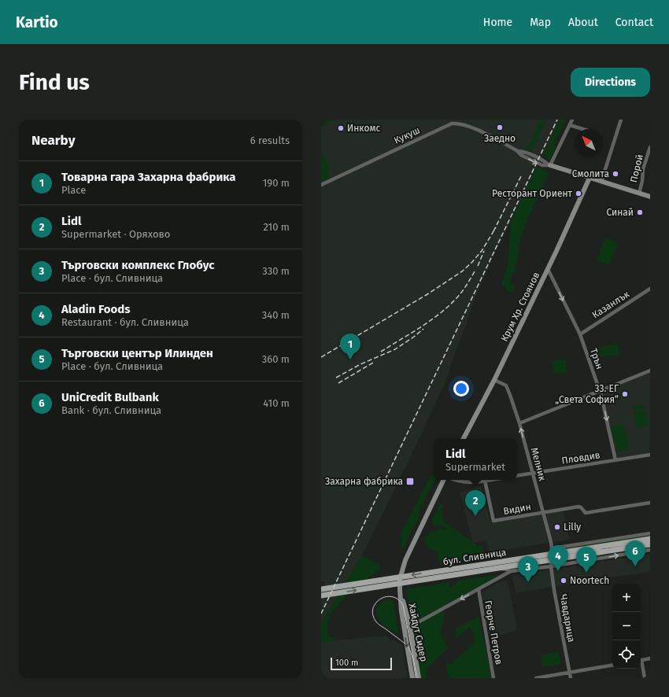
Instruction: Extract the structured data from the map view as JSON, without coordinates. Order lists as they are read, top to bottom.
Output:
{
  "streets": {
    "main road": ["бул. Сливница"],
    "street": [
      "Кукуш",
      "Порой",
      "Казанлък",
      "Крум Хр. Стоянов",
      "Трън",
      "Пловдив",
      "Мелник",
      "Видин",
      "Чавдарица",
      "Хайдут Сидер",
      "Георче Петров"
    ]
  },
  "crossings": [
    ["Казанлък", "Трън"],
    ["Крум Хр. Стоянов", "Трън"],
    ["Крум Хр. Стоянов", "Мелник"],
    ["Трън", "Пловдив"],
    ["Пловдив", "Мелник"],
    ["Мелник", "Видин"],
    ["Мелник", "бул. Сливница"],
    ["Мелник", "Чавдарица"],
    ["бул. Сливница", "Чавдарица"]
  ],
  "one_way": ["Трън"],
  "places": {
    "other": [
      "Заедно",
      "Инкомс",
      "Смолита",
      "Ресторант Ориент",
      "Синай",
      "33. ЕГ „Света София“",
      "Lilly",
      "Noortech"
    ],
    "transit": ["Захарна фабрика"]
  },
  "scale_bar": "100 m",
  "north": "top left",
  "page": {
    "header": "Kartio",
    "nav": [
      "Home",
      "Map",
      "About",
      "Contact"
    ],
    "buttons": "Directions",
    "title": "Find us",
    "heading": ["Nearby", "6 results"],
    "list": [
      {
        "mark": "1",
        "name": "Товарна гара Захарна фабрика",
        "note": "Place",
        "value": "190 m"
      },
      {
        "mark": "2",
        "name": "Lidl",
        "note": "Supermarket · Оряхово",
        "value": "210 m"
      },
      {
        "mark": "3",
        "name": "Търговски комплекс Глобус",
        "note": "Place · бул. Сливница",
        "value": "330 m"
      },
      {
        "mark": "4",
        "name": "Aladin Foods",
        "note": "Restaurant · бул. Сливница",
        "value": "340 m"
      },
      {
        "mark": "5",
        "name": "Търговски център Илинден",
        "note": "Place · бул. Сливница",
        "value": "360 m"
      },
      {
        "mark": "6",
        "name": "UniCredit Bulbank",
        "note": "Bank · бул. Сливница",
        "value": "410 m"
      }
    ],
    "pins": [
      "1",
      "2",
      "6",
      "4",
      "5",
      "3"
    ],
    "popup": ["Lidl", "Supermarket"],
    "map_buttons": ["+", "−"],
    "scale": "100 m"
  }
}
